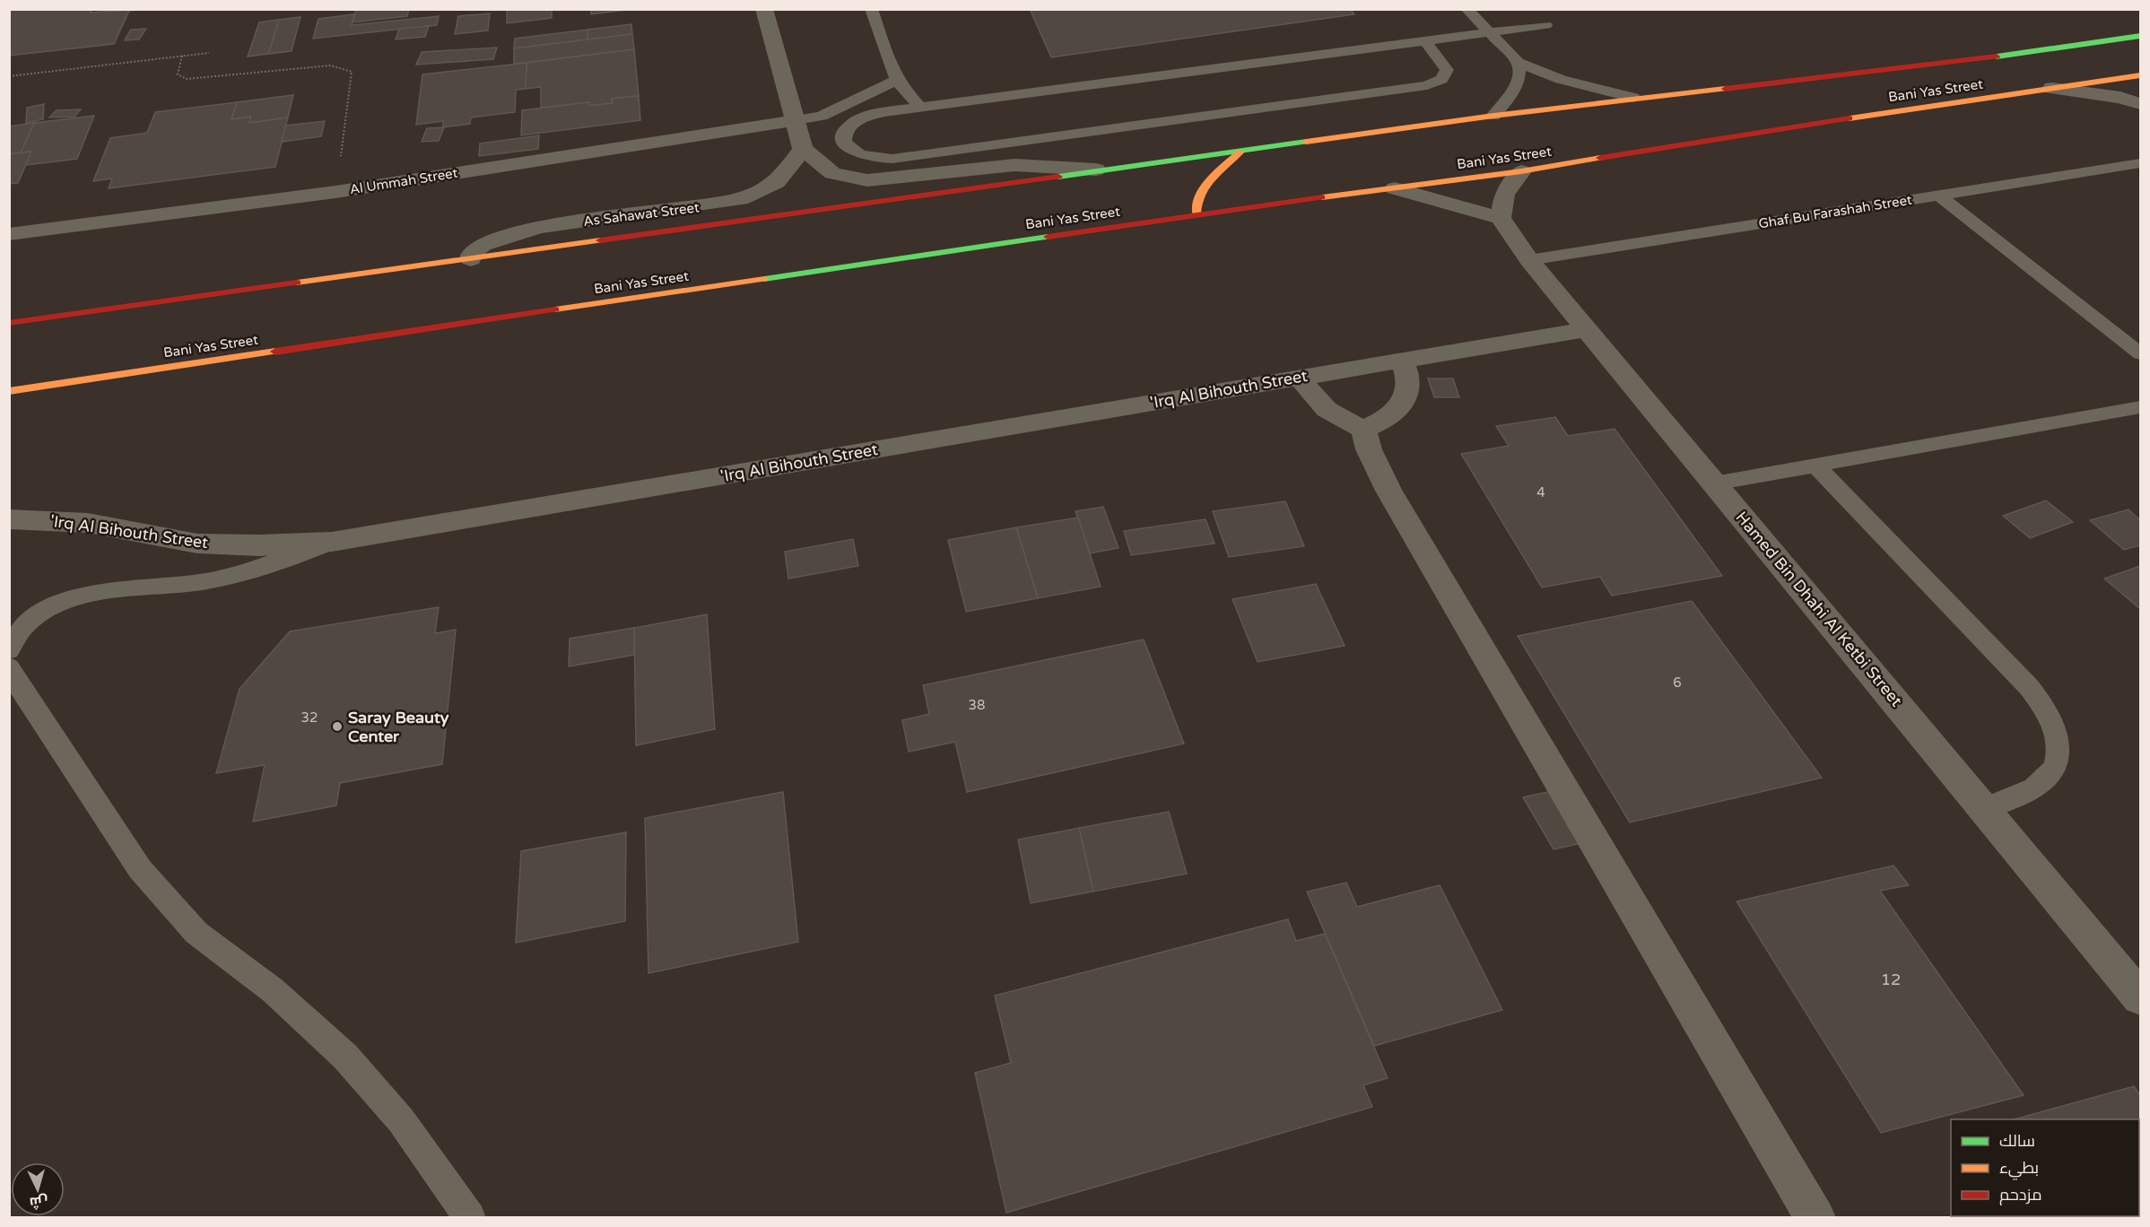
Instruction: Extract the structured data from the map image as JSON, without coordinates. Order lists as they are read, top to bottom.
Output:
{
  "streets": {
    "main road": ["Bani Yas Street"],
    "street": [
      "Al Ummah Street",
      "As Sahawat Street",
      "'Irq Al Bihouth Street",
      "Hamed Bin Dhahi Al Ketbi Street"
    ],
    "lane": ["Ghaf Bu Farashah Street"]
  },
  "crossings": [
    ["Bani Yas Street", "As Sahawat Street"],
    ["Ghaf Bu Farashah Street", "Hamed Bin Dhahi Al Ketbi Street"],
    ["'Irq Al Bihouth Street", "Hamed Bin Dhahi Al Ketbi Street"]
  ],
  "places": ["Saray Beauty Center"],
  "house_numbers": [
    "4",
    "6",
    "38",
    "32",
    "12"
  ],
  "legend": ["سالك", "بطيء", "مزدحم"],
  "north": "bottom"
}
